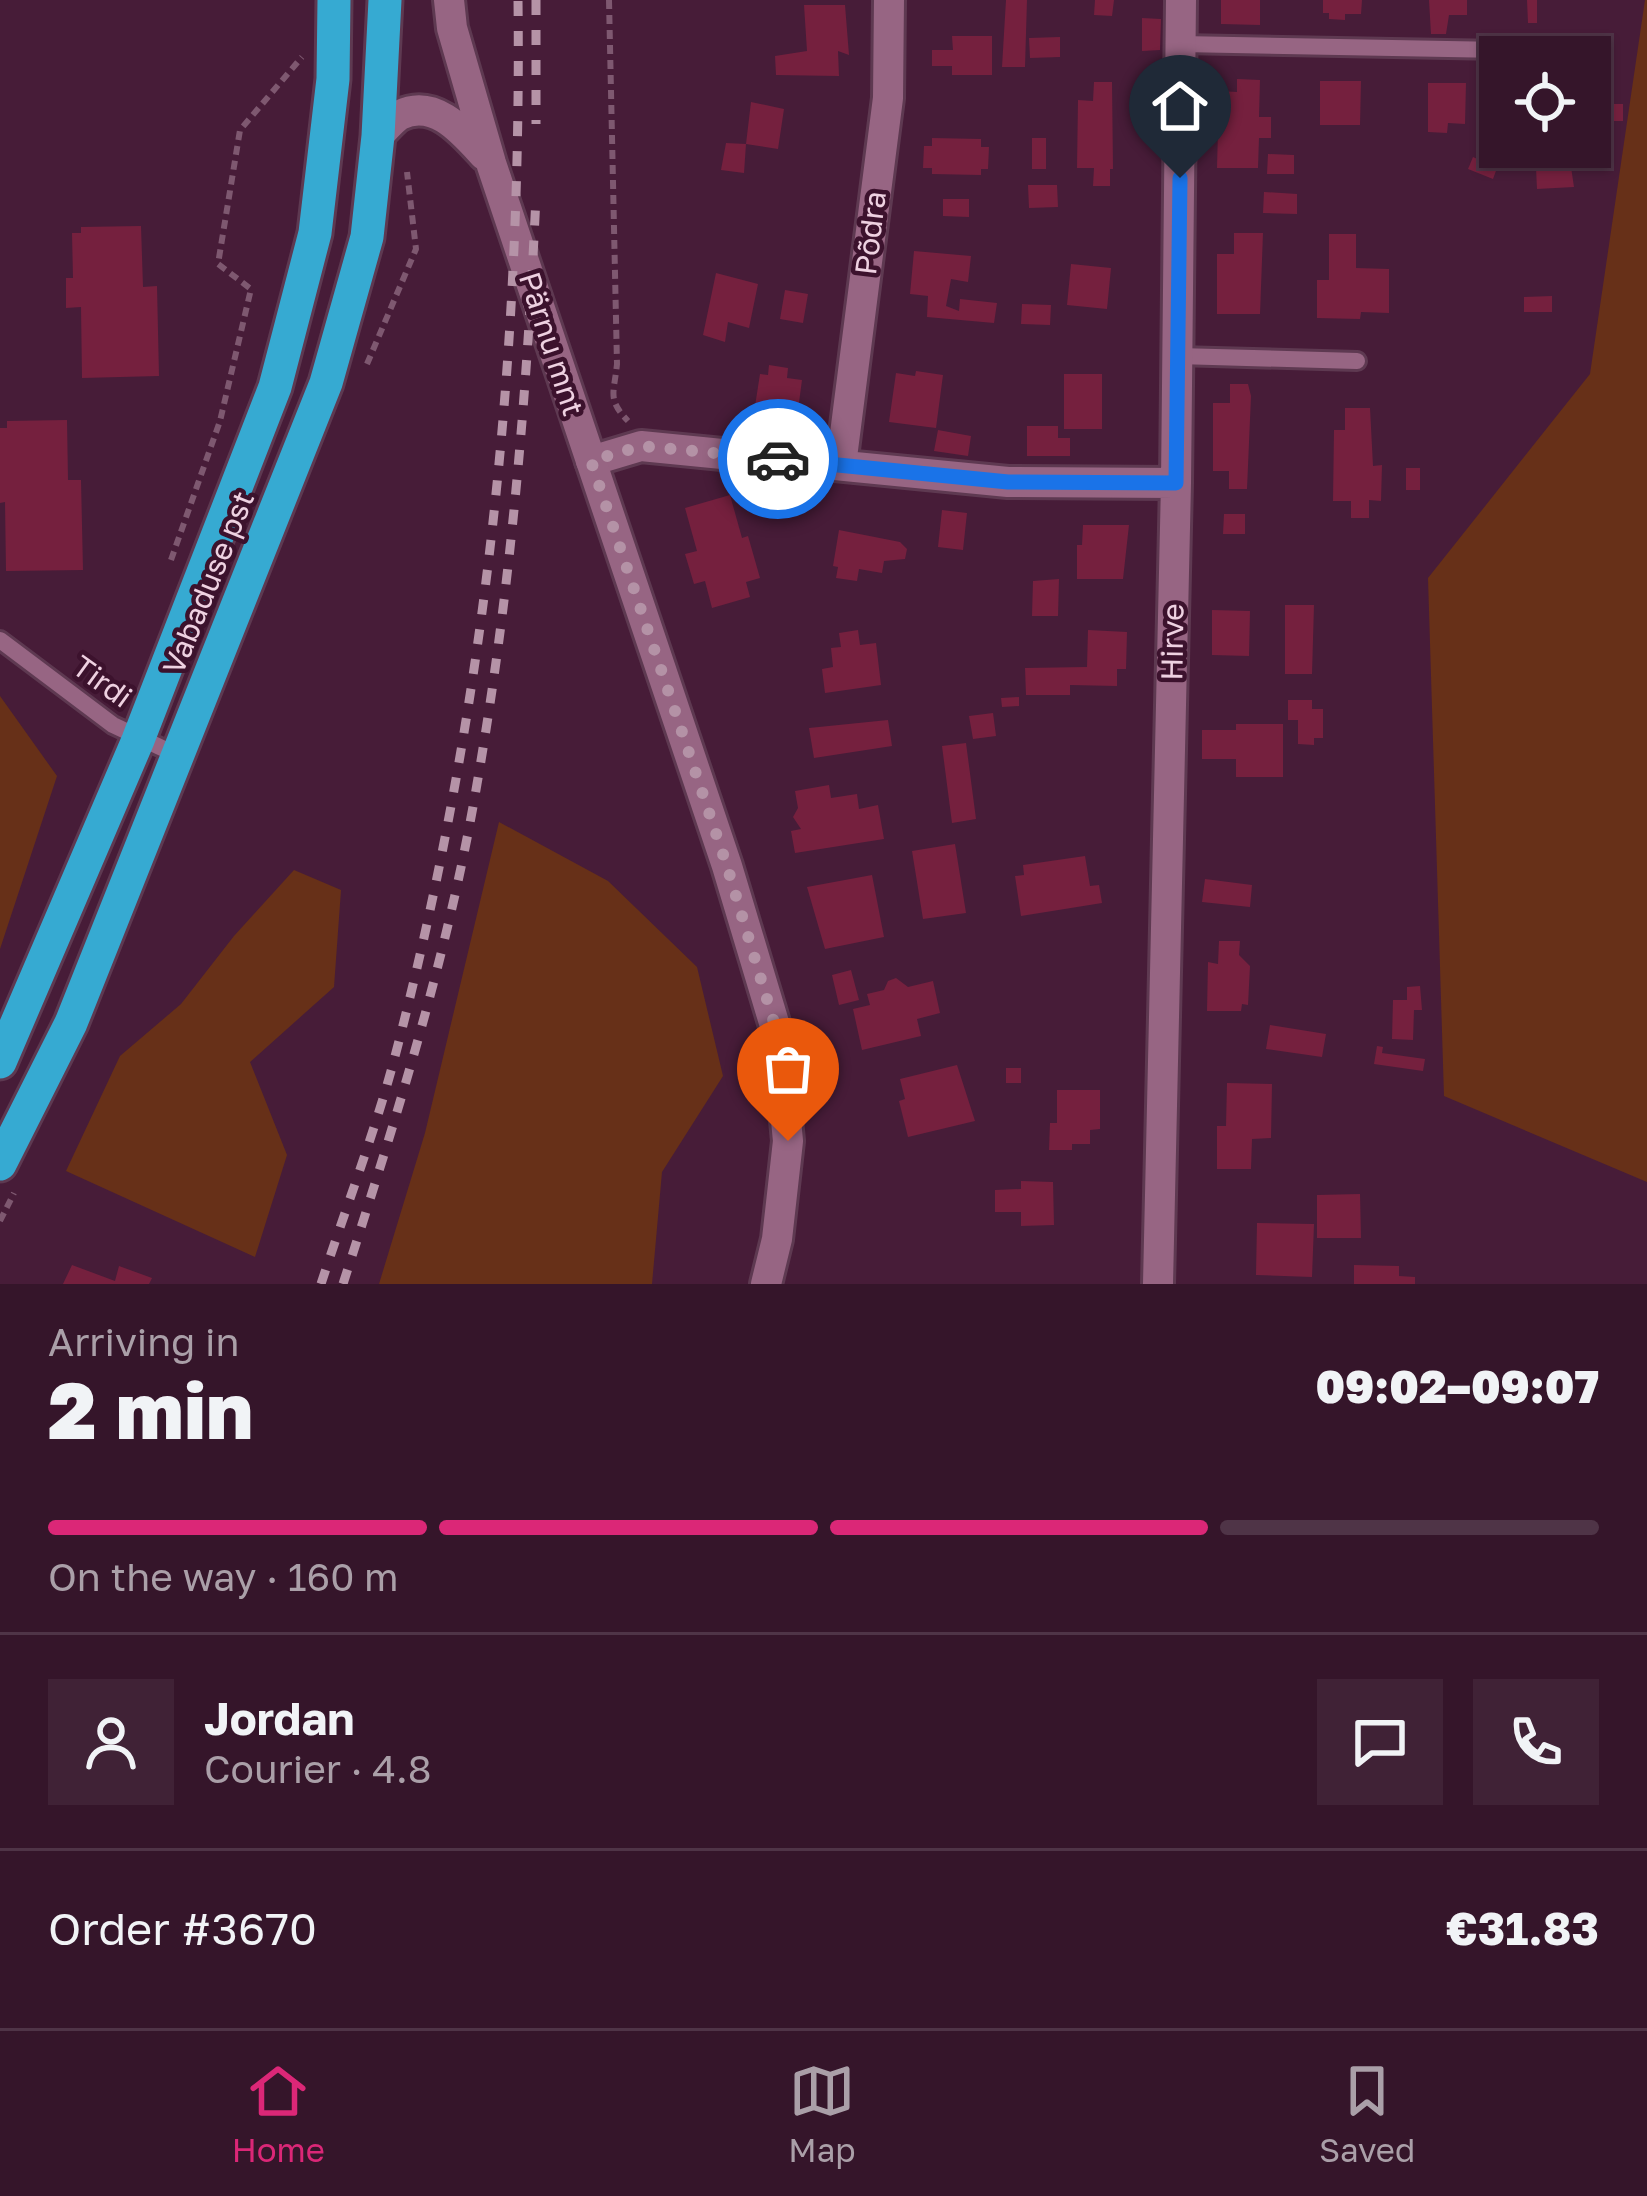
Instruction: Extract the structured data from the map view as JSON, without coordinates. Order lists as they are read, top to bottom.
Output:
{
  "streets": {
    "highway": ["Vabaduse pst"],
    "street": ["Põdra", "Pärnu mnt", "Hirve"],
    "lane": ["Tirdi"]
  },
  "crossings": [
    ["Vabaduse pst", "Tirdi"]
  ],
  "page": {
    "heading": ["2 min", "Arriving in", "09:02–09:07"],
    "panel": [
      "Jordan",
      "Courier · 4.8",
      "Order #3670",
      "€31.83"
    ],
    "bar": "On the way · 160 m",
    "tabs": ["Home", "Map", "Saved"]
  }
}
